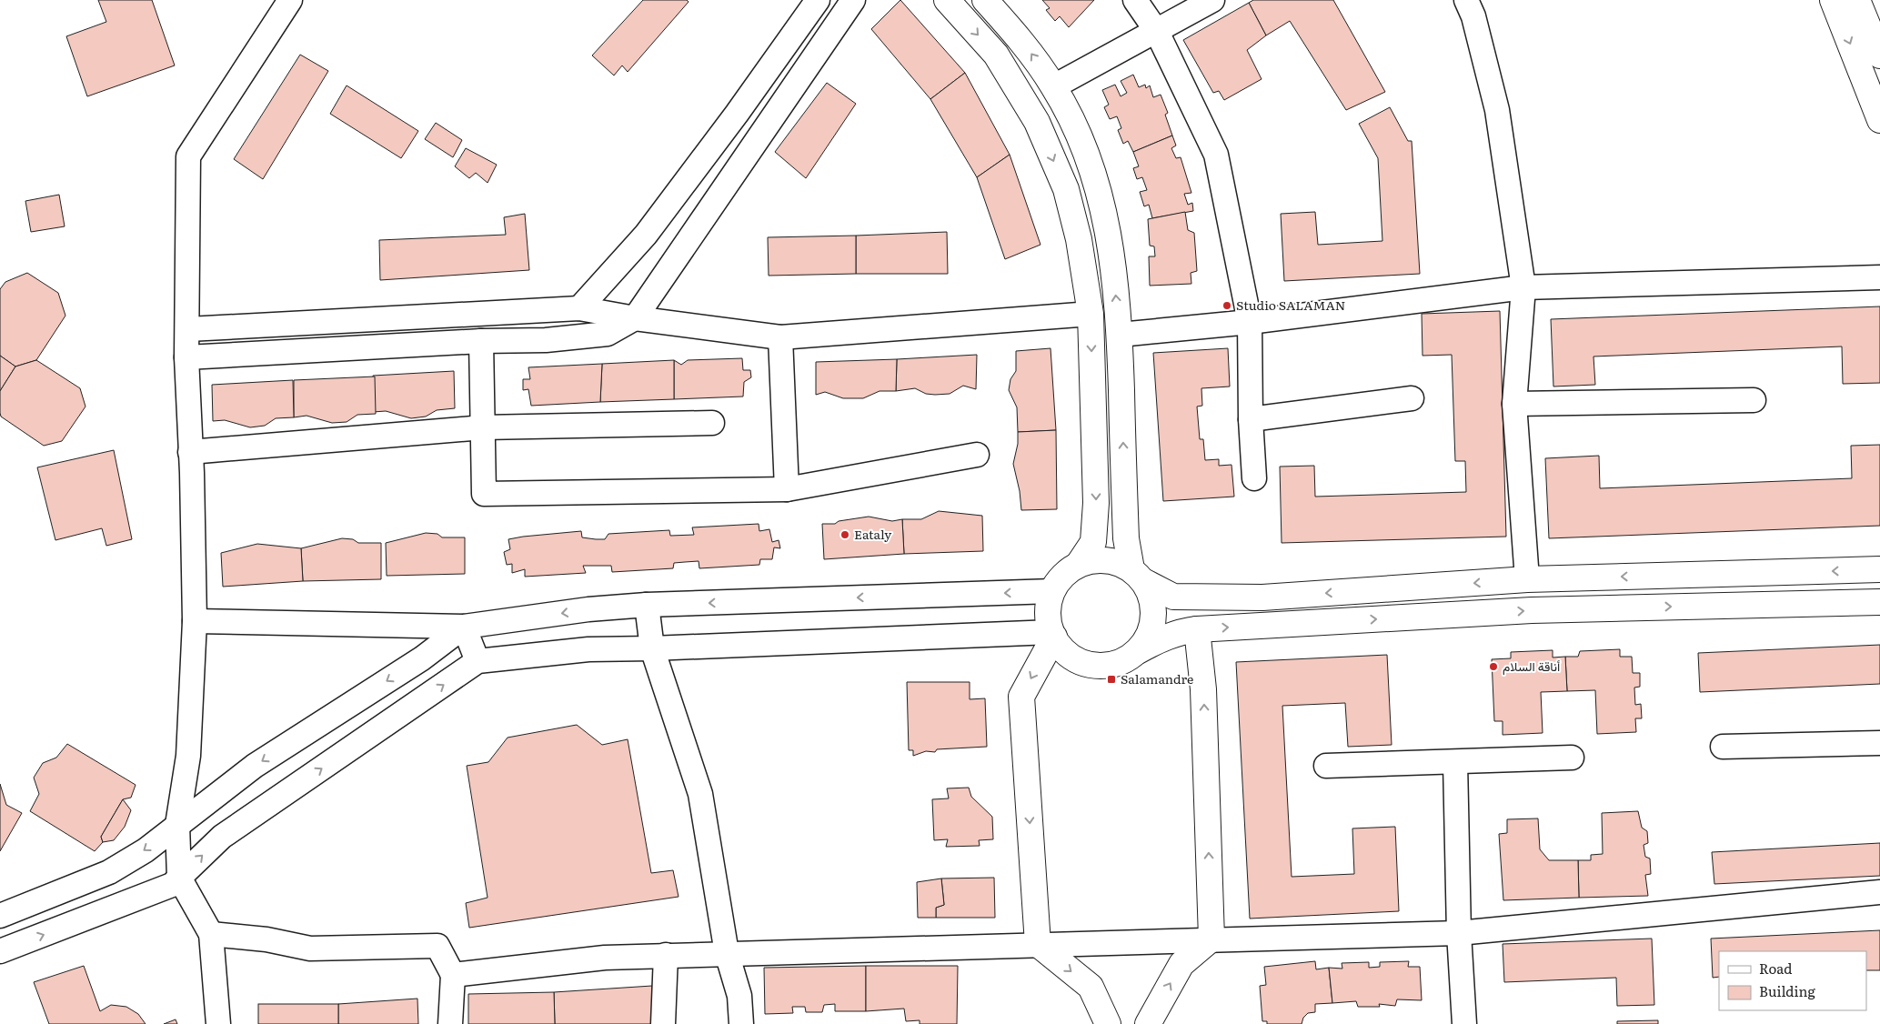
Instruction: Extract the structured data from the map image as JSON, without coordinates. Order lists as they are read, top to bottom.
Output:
{
  "places": {
    "other": ["Studio SALAMAN", "Eataly", "أناقة السلام"],
    "transit": ["Salamandre"]
  },
  "legend": ["Road", "Building"]
}
